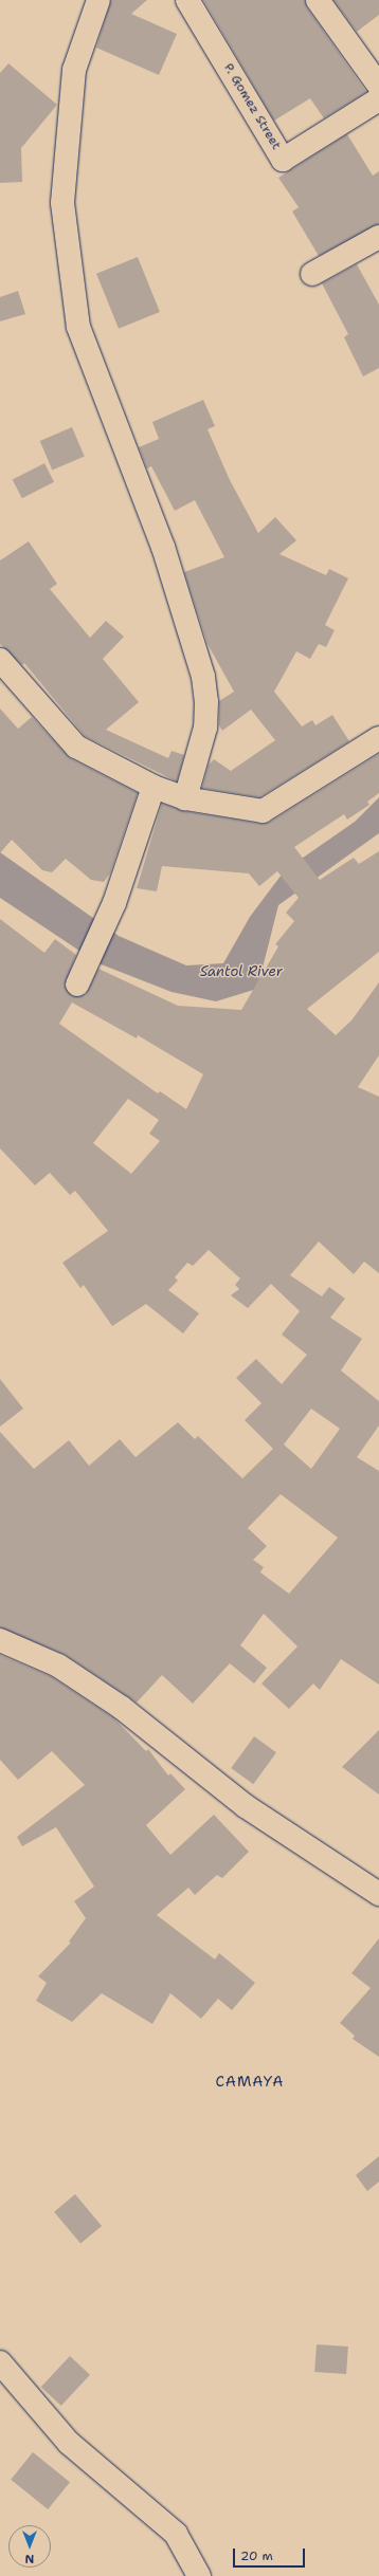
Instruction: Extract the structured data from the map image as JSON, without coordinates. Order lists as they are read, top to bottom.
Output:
{
  "streets": {
    "street": ["P. Gomez Street"]
  },
  "districts": ["CAMAYA"],
  "water": ["Santol River"],
  "scale_bar": "20 m",
  "north": "bottom"
}
